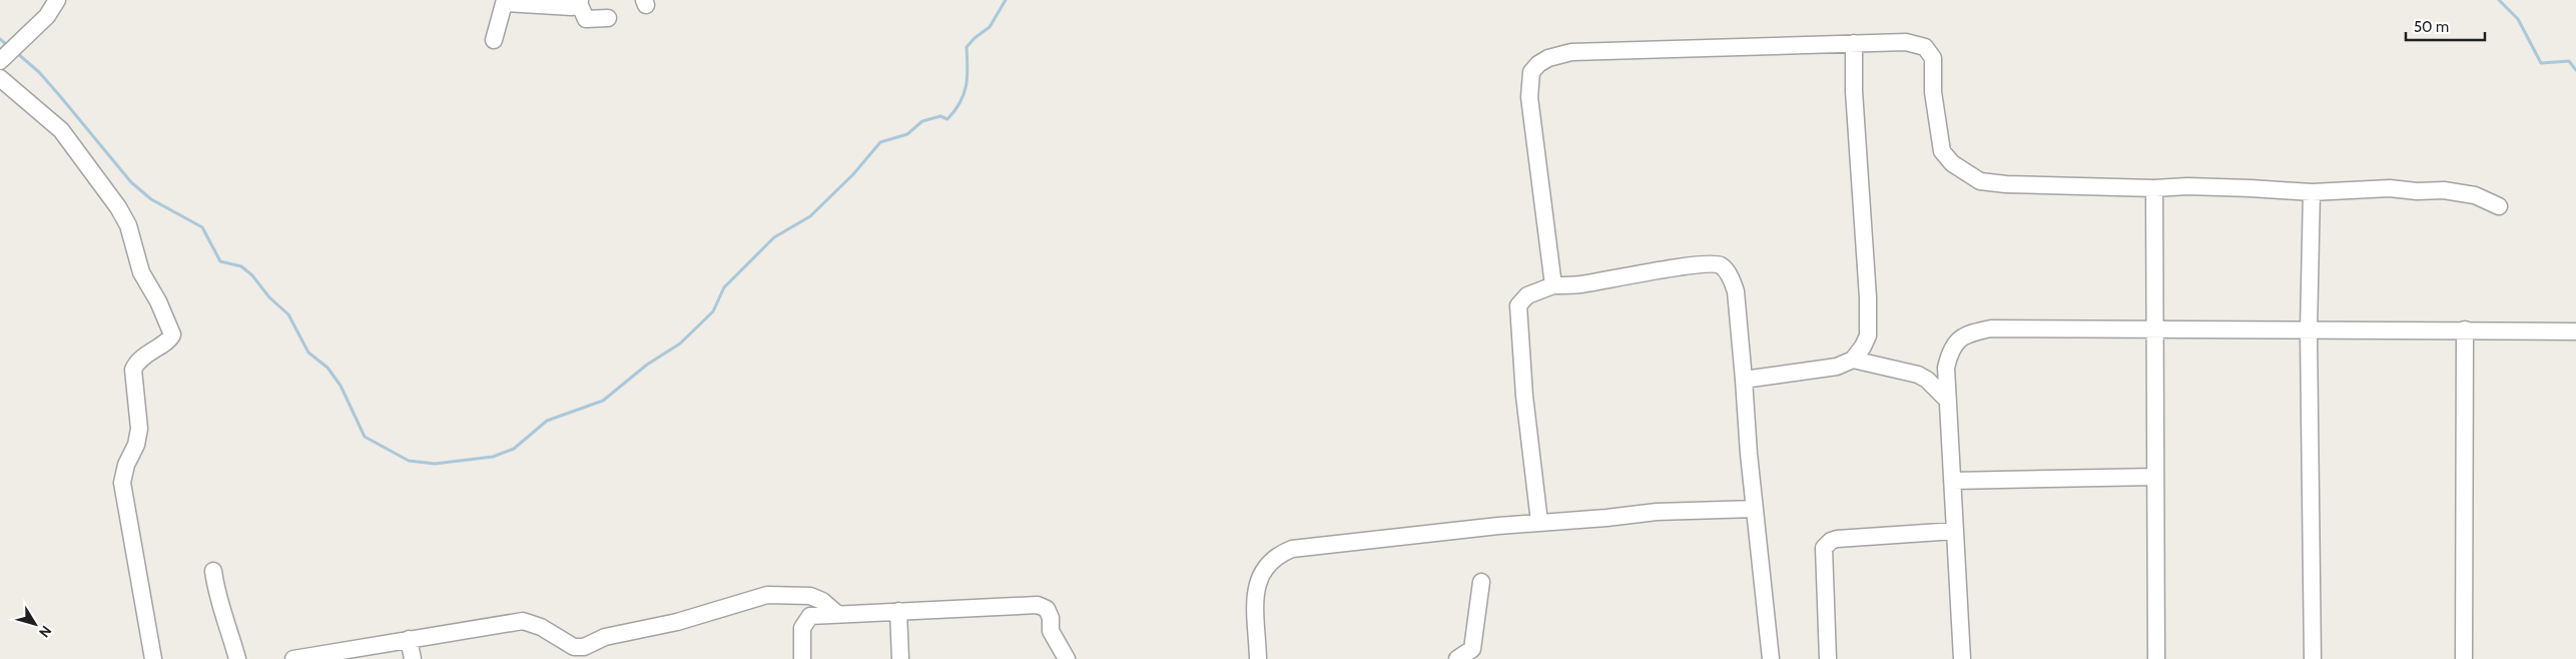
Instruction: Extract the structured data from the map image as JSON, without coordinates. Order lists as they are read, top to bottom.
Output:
{
  "scale_bar": "50 m",
  "north": "bottom right"
}
